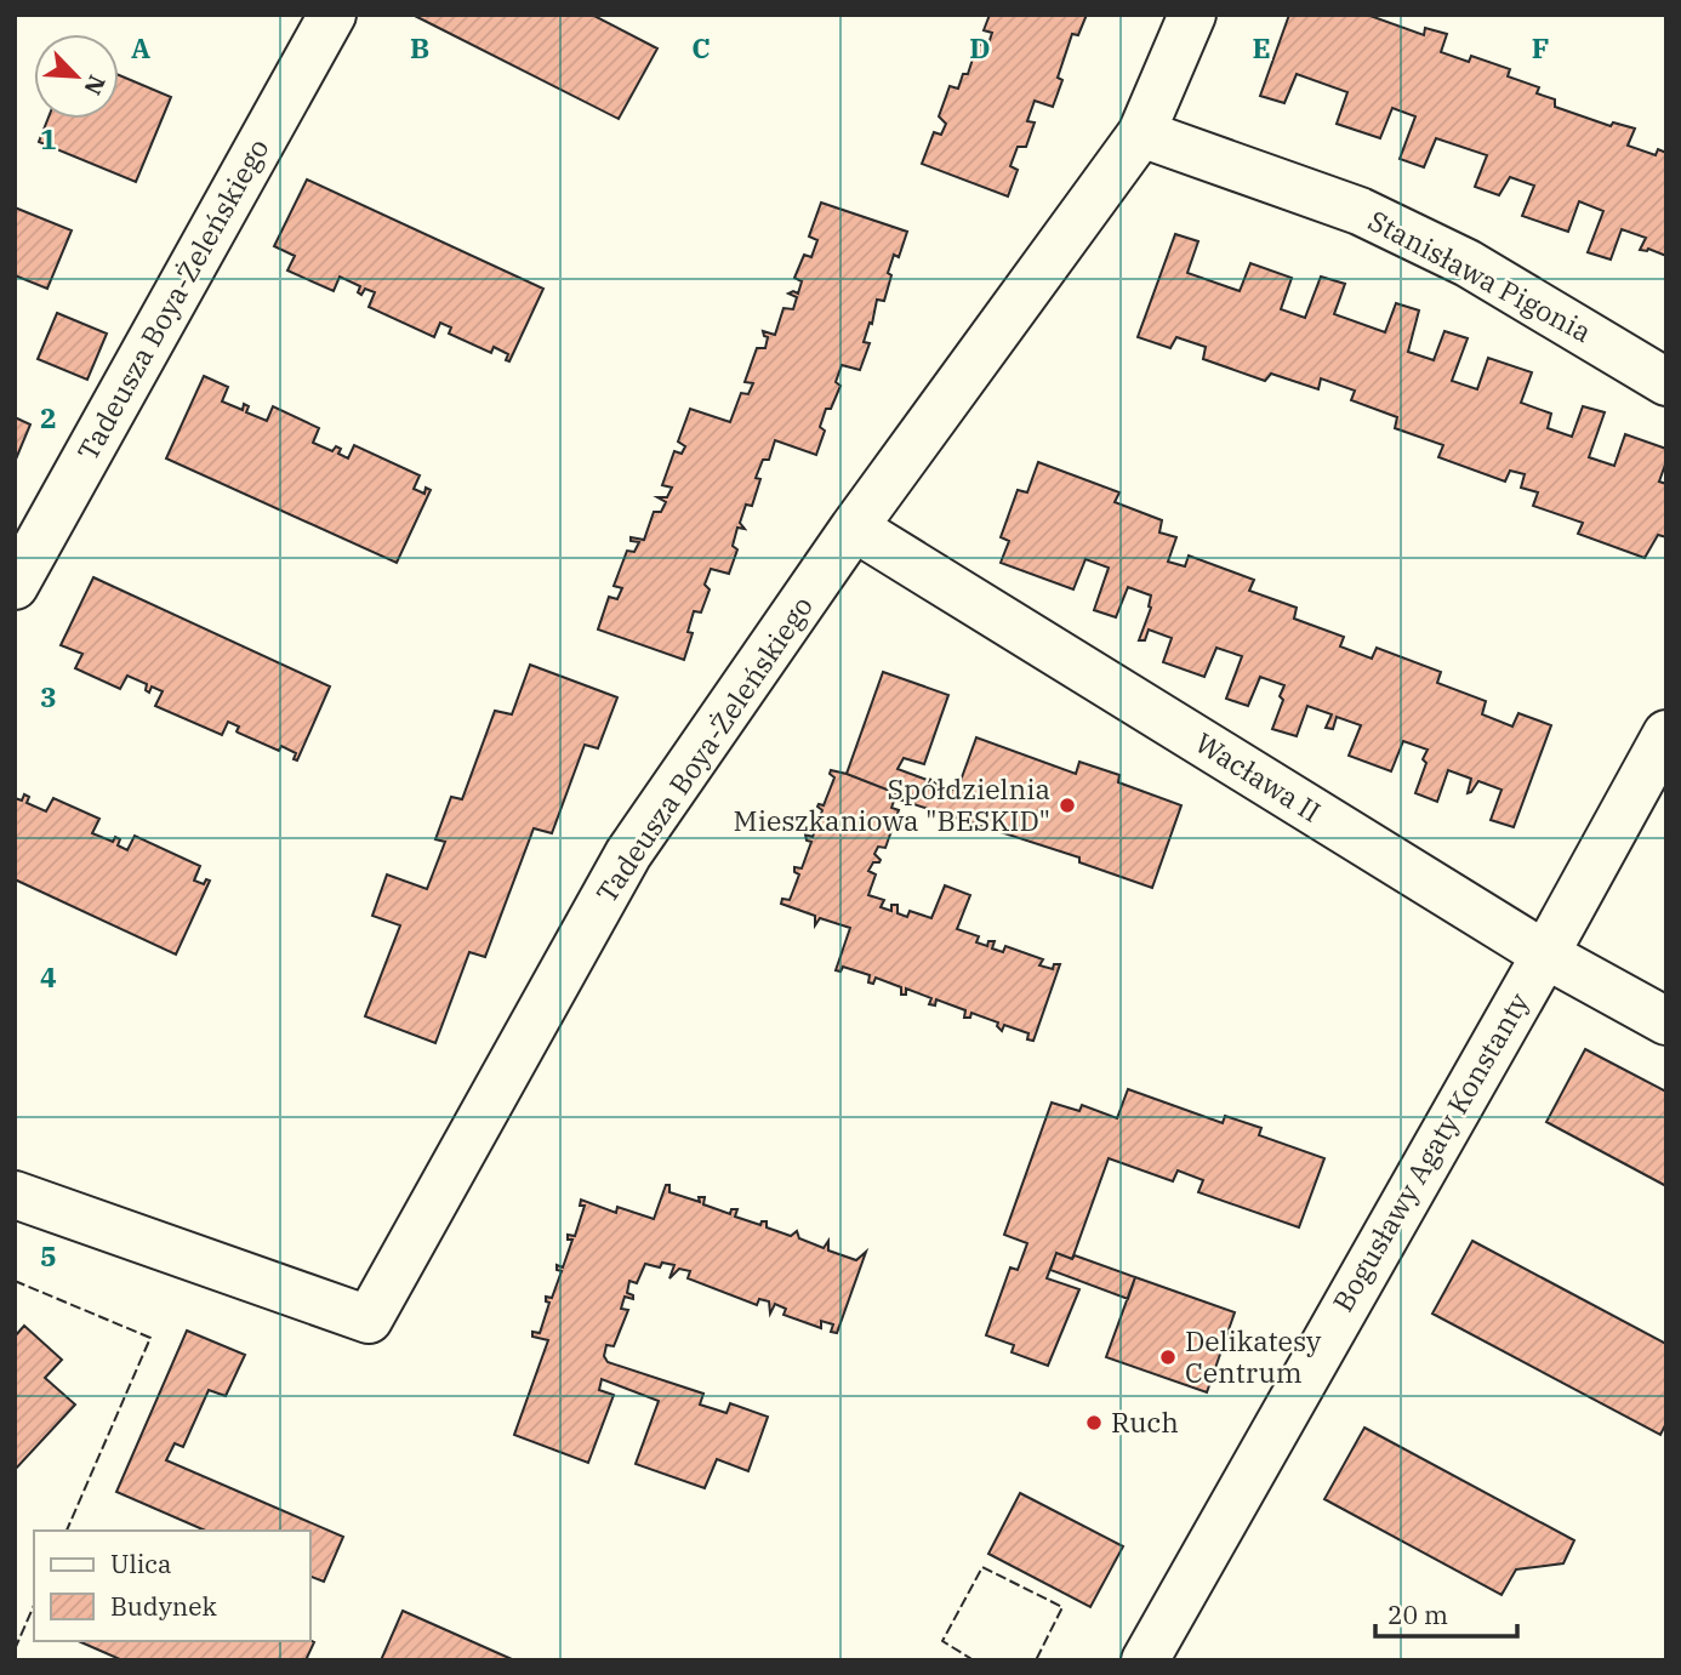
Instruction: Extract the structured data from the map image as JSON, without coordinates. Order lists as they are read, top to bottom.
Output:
{
  "streets": {
    "street": [
      "Stanisława Pigonia",
      "Tadeusza Boya-Żeleńskiego",
      "Wacława II",
      "Bogusławy Agaty Konstanty"
    ]
  },
  "crossings": [
    ["Stanisława Pigonia", "Tadeusza Boya-Żeleńskiego"],
    ["Tadeusza Boya-Żeleńskiego", "Wacława II"],
    ["Wacława II", "Bogusławy Agaty Konstanty"]
  ],
  "places": ["Spółdzielnia Mieszkaniowa \"BESKID\"", "Delikatesy Centrum", "Ruch"],
  "legend": ["Ulica", "Budynek"],
  "scale_bar": "20 m",
  "north": "bottom right",
  "grid": {
    "columns": [
      "A",
      "B",
      "C",
      "D",
      "E",
      "F"
    ],
    "rows": [
      "1",
      "2",
      "3",
      "4",
      "5"
    ]
  }
}
